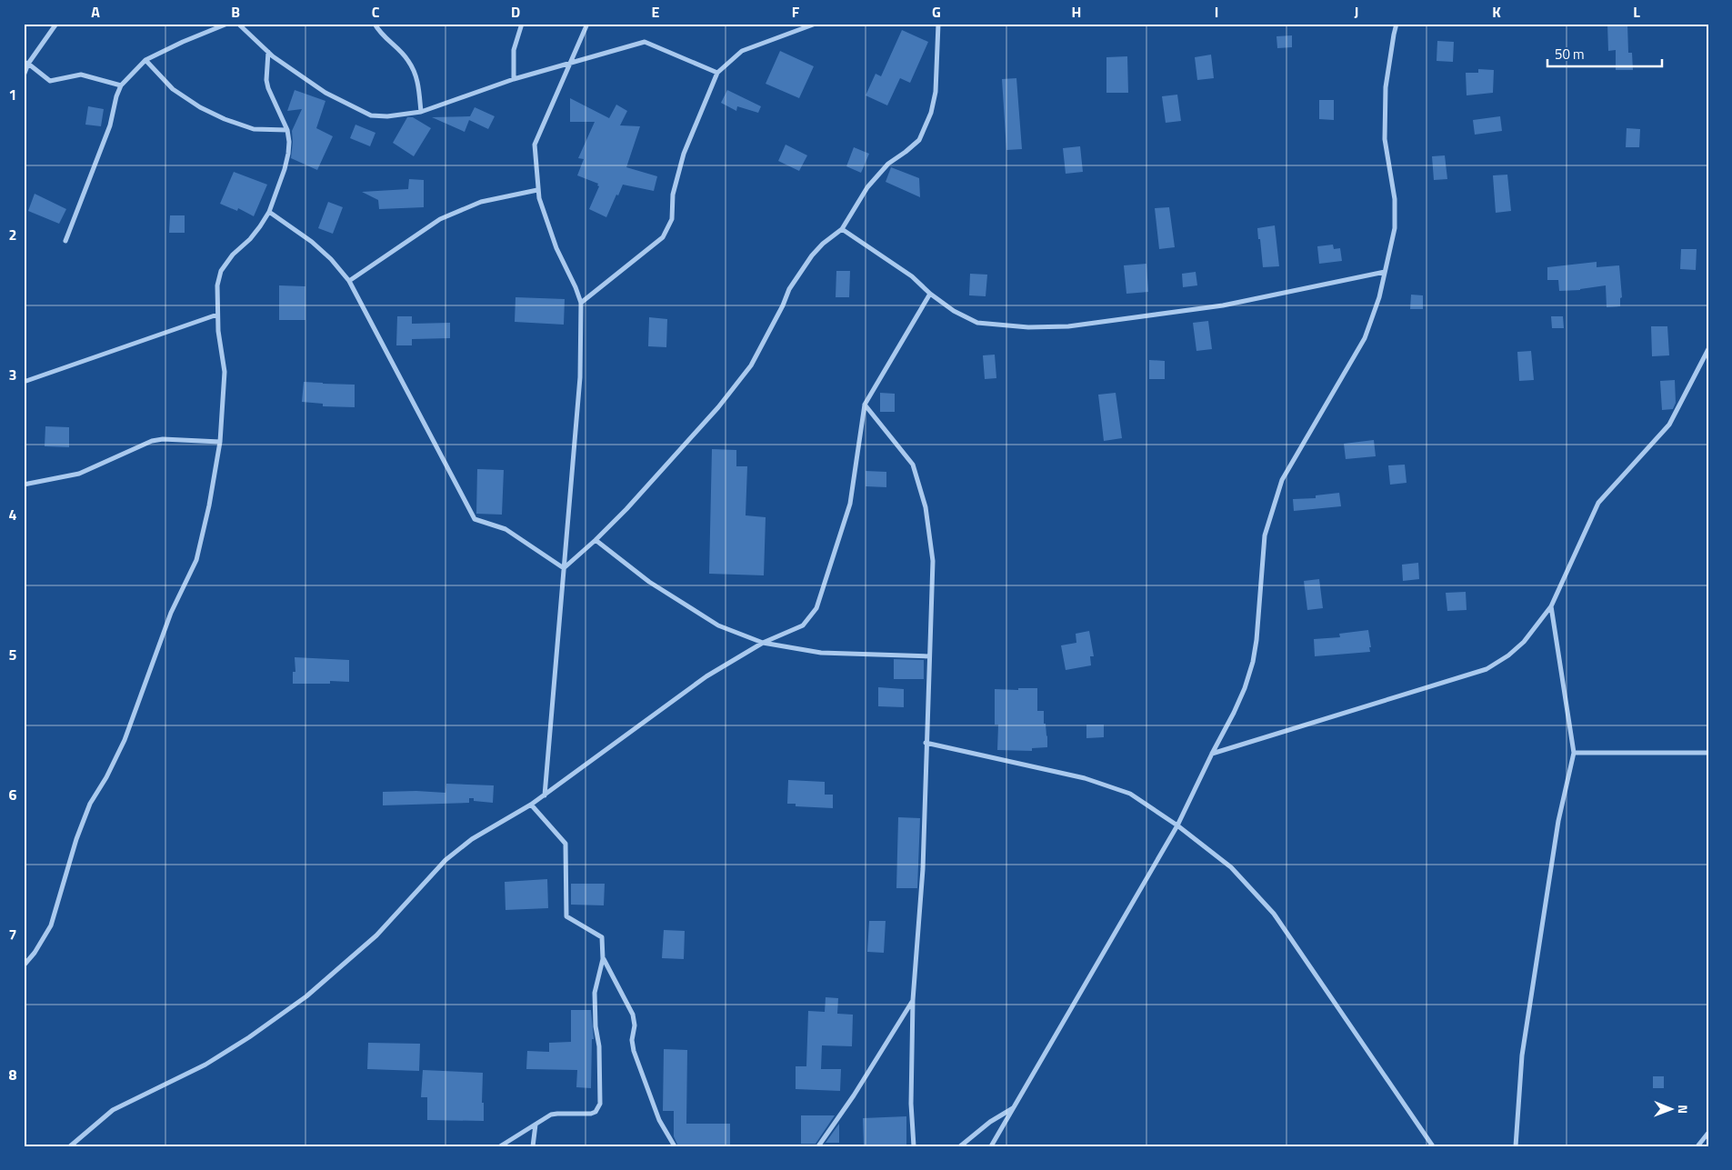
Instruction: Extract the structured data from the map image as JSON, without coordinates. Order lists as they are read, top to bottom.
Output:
{
  "scale_bar": "50 m",
  "north": "right",
  "grid": {
    "columns": [
      "A",
      "B",
      "C",
      "D",
      "E",
      "F",
      "G",
      "H",
      "I",
      "J",
      "K",
      "L"
    ],
    "rows": [
      "1",
      "2",
      "3",
      "4",
      "5",
      "6",
      "7",
      "8"
    ]
  }
}
